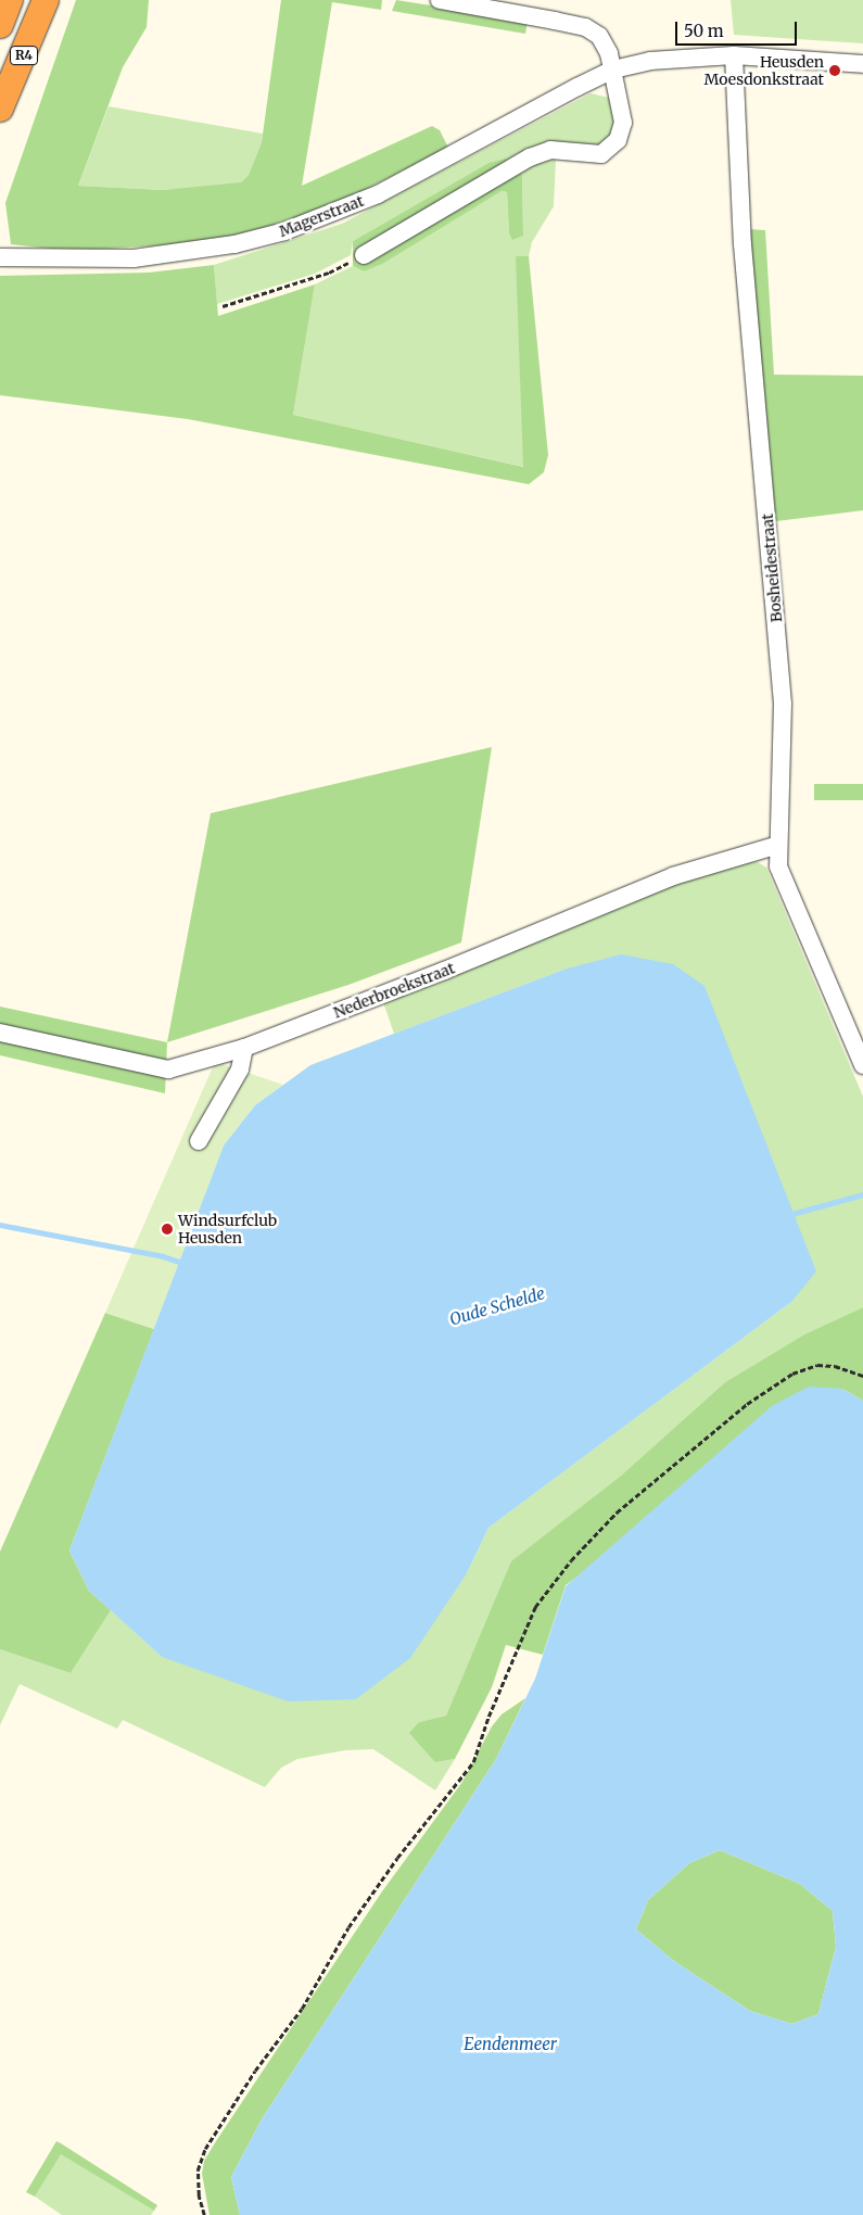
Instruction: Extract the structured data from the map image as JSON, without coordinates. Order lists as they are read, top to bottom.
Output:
{
  "streets": {
    "highway": ["R4"],
    "street": ["Magerstraat", "Bosheidestraat", "Nederbroekstraat"]
  },
  "crossings": [
    ["Magerstraat", "Bosheidestraat"],
    ["Bosheidestraat", "Nederbroekstraat"]
  ],
  "water": ["Oude Schelde", "Eendenmeer"],
  "places": ["Heusden Moesdonkstraat", "Windsurfclub Heusden"],
  "scale_bar": "50 m"
}
